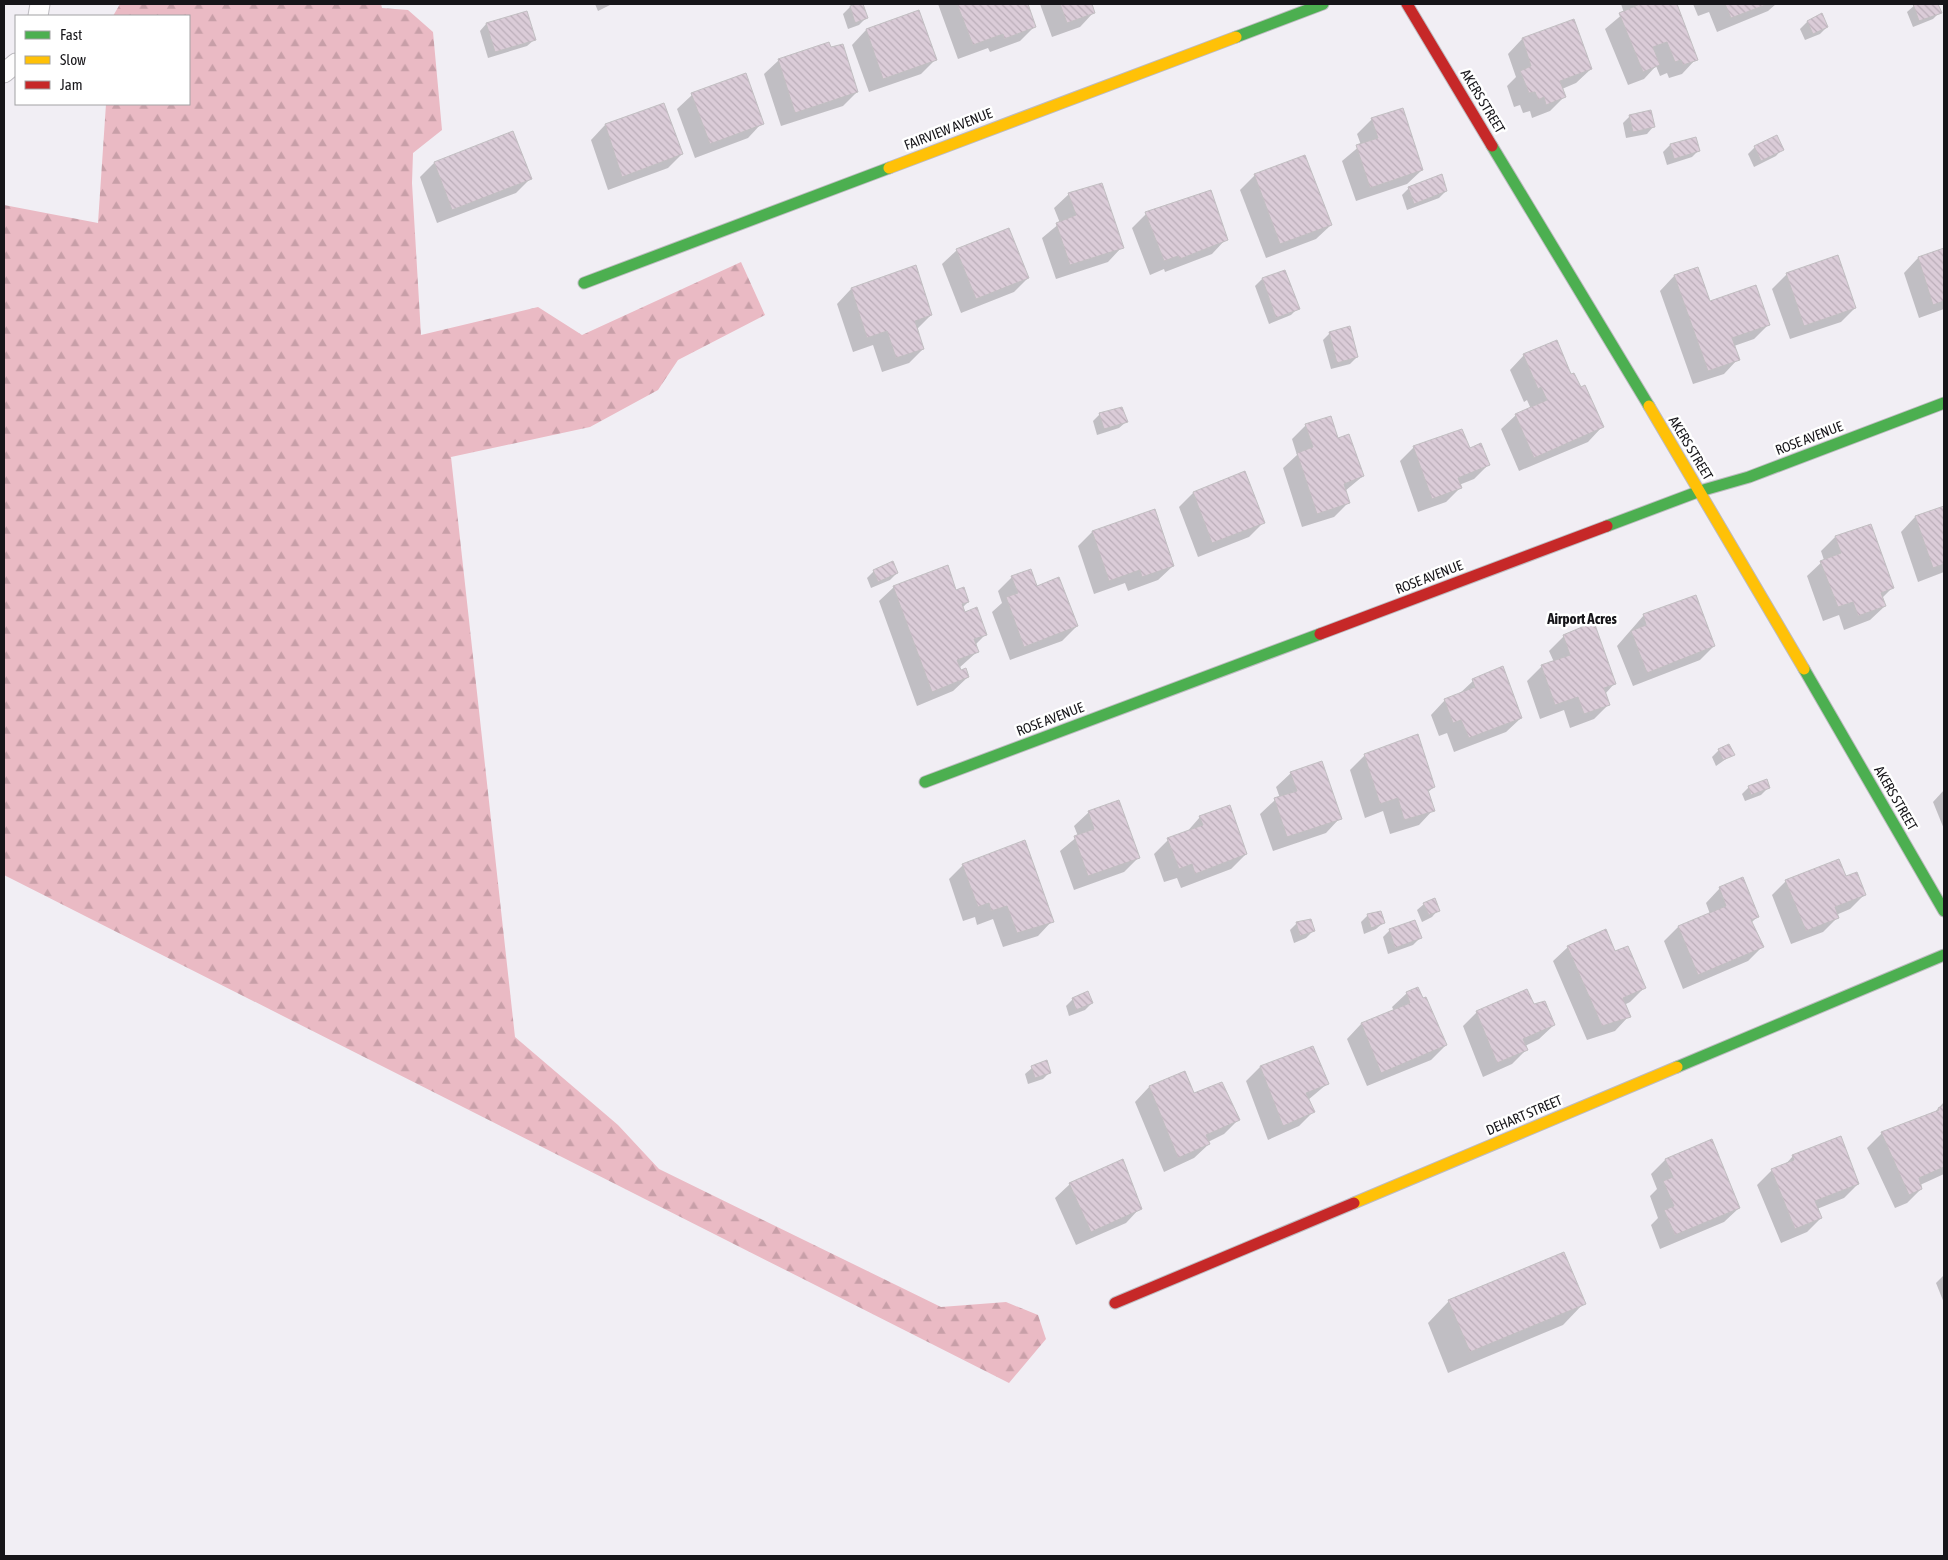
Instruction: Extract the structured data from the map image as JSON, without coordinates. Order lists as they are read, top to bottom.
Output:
{
  "streets": {
    "street": [
      "AKERS STREET",
      "FAIRVIEW AVENUE",
      "ROSE AVENUE",
      "DEHART STREET"
    ]
  },
  "crossings": [
    ["AKERS STREET", "ROSE AVENUE"]
  ],
  "districts": ["Airport Acres"],
  "legend": ["Fast", "Slow", "Jam"]
}
